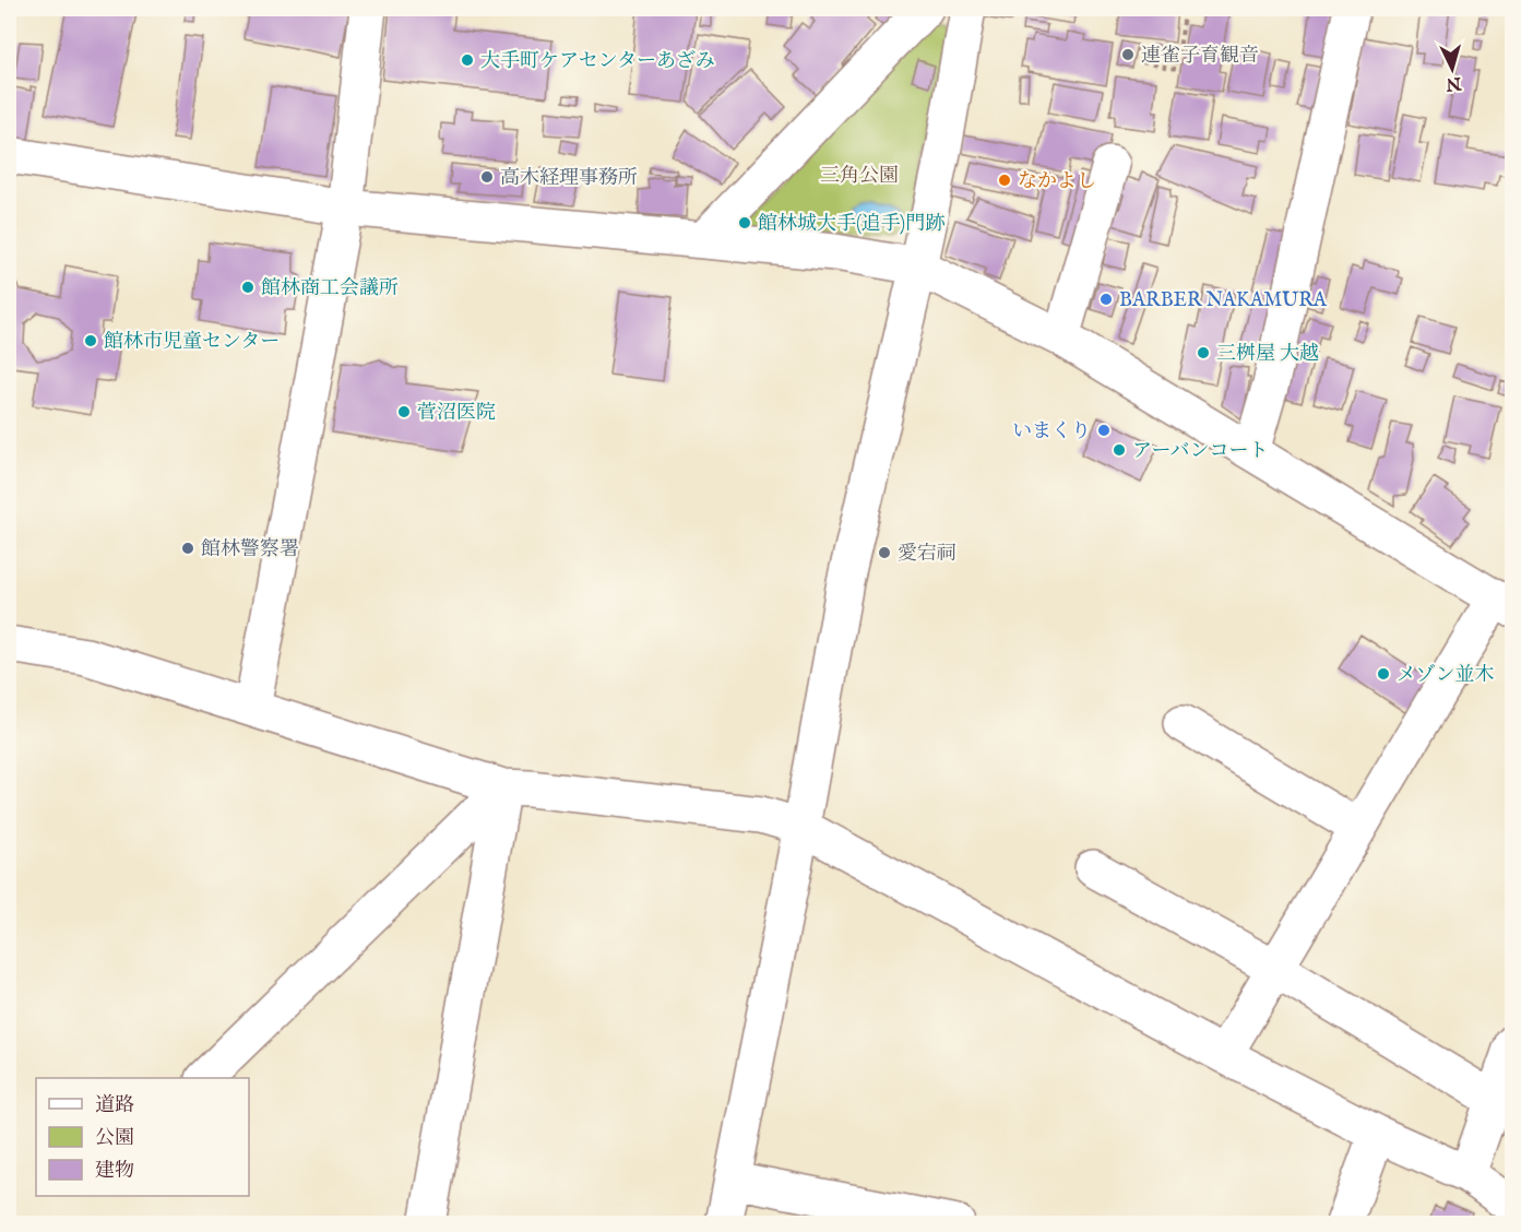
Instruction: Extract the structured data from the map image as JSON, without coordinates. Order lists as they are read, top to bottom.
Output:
{
  "parks": ["三角公園"],
  "places": [
    "連雀子育観音",
    "大手町ケアセンターあざみ",
    "高木経理事務所",
    "なかよし",
    "館林城大手(追手)門跡",
    "館林商工会議所",
    "BARBER NAKAMURA",
    "館林市児童センター",
    "三桝屋 大越",
    "菅沼医院",
    "いまくり",
    "アーバンコート",
    "館林警察署",
    "愛宕祠",
    "メゾン並木"
  ],
  "legend": ["道路", "公園", "建物"],
  "north": "bottom"
}
